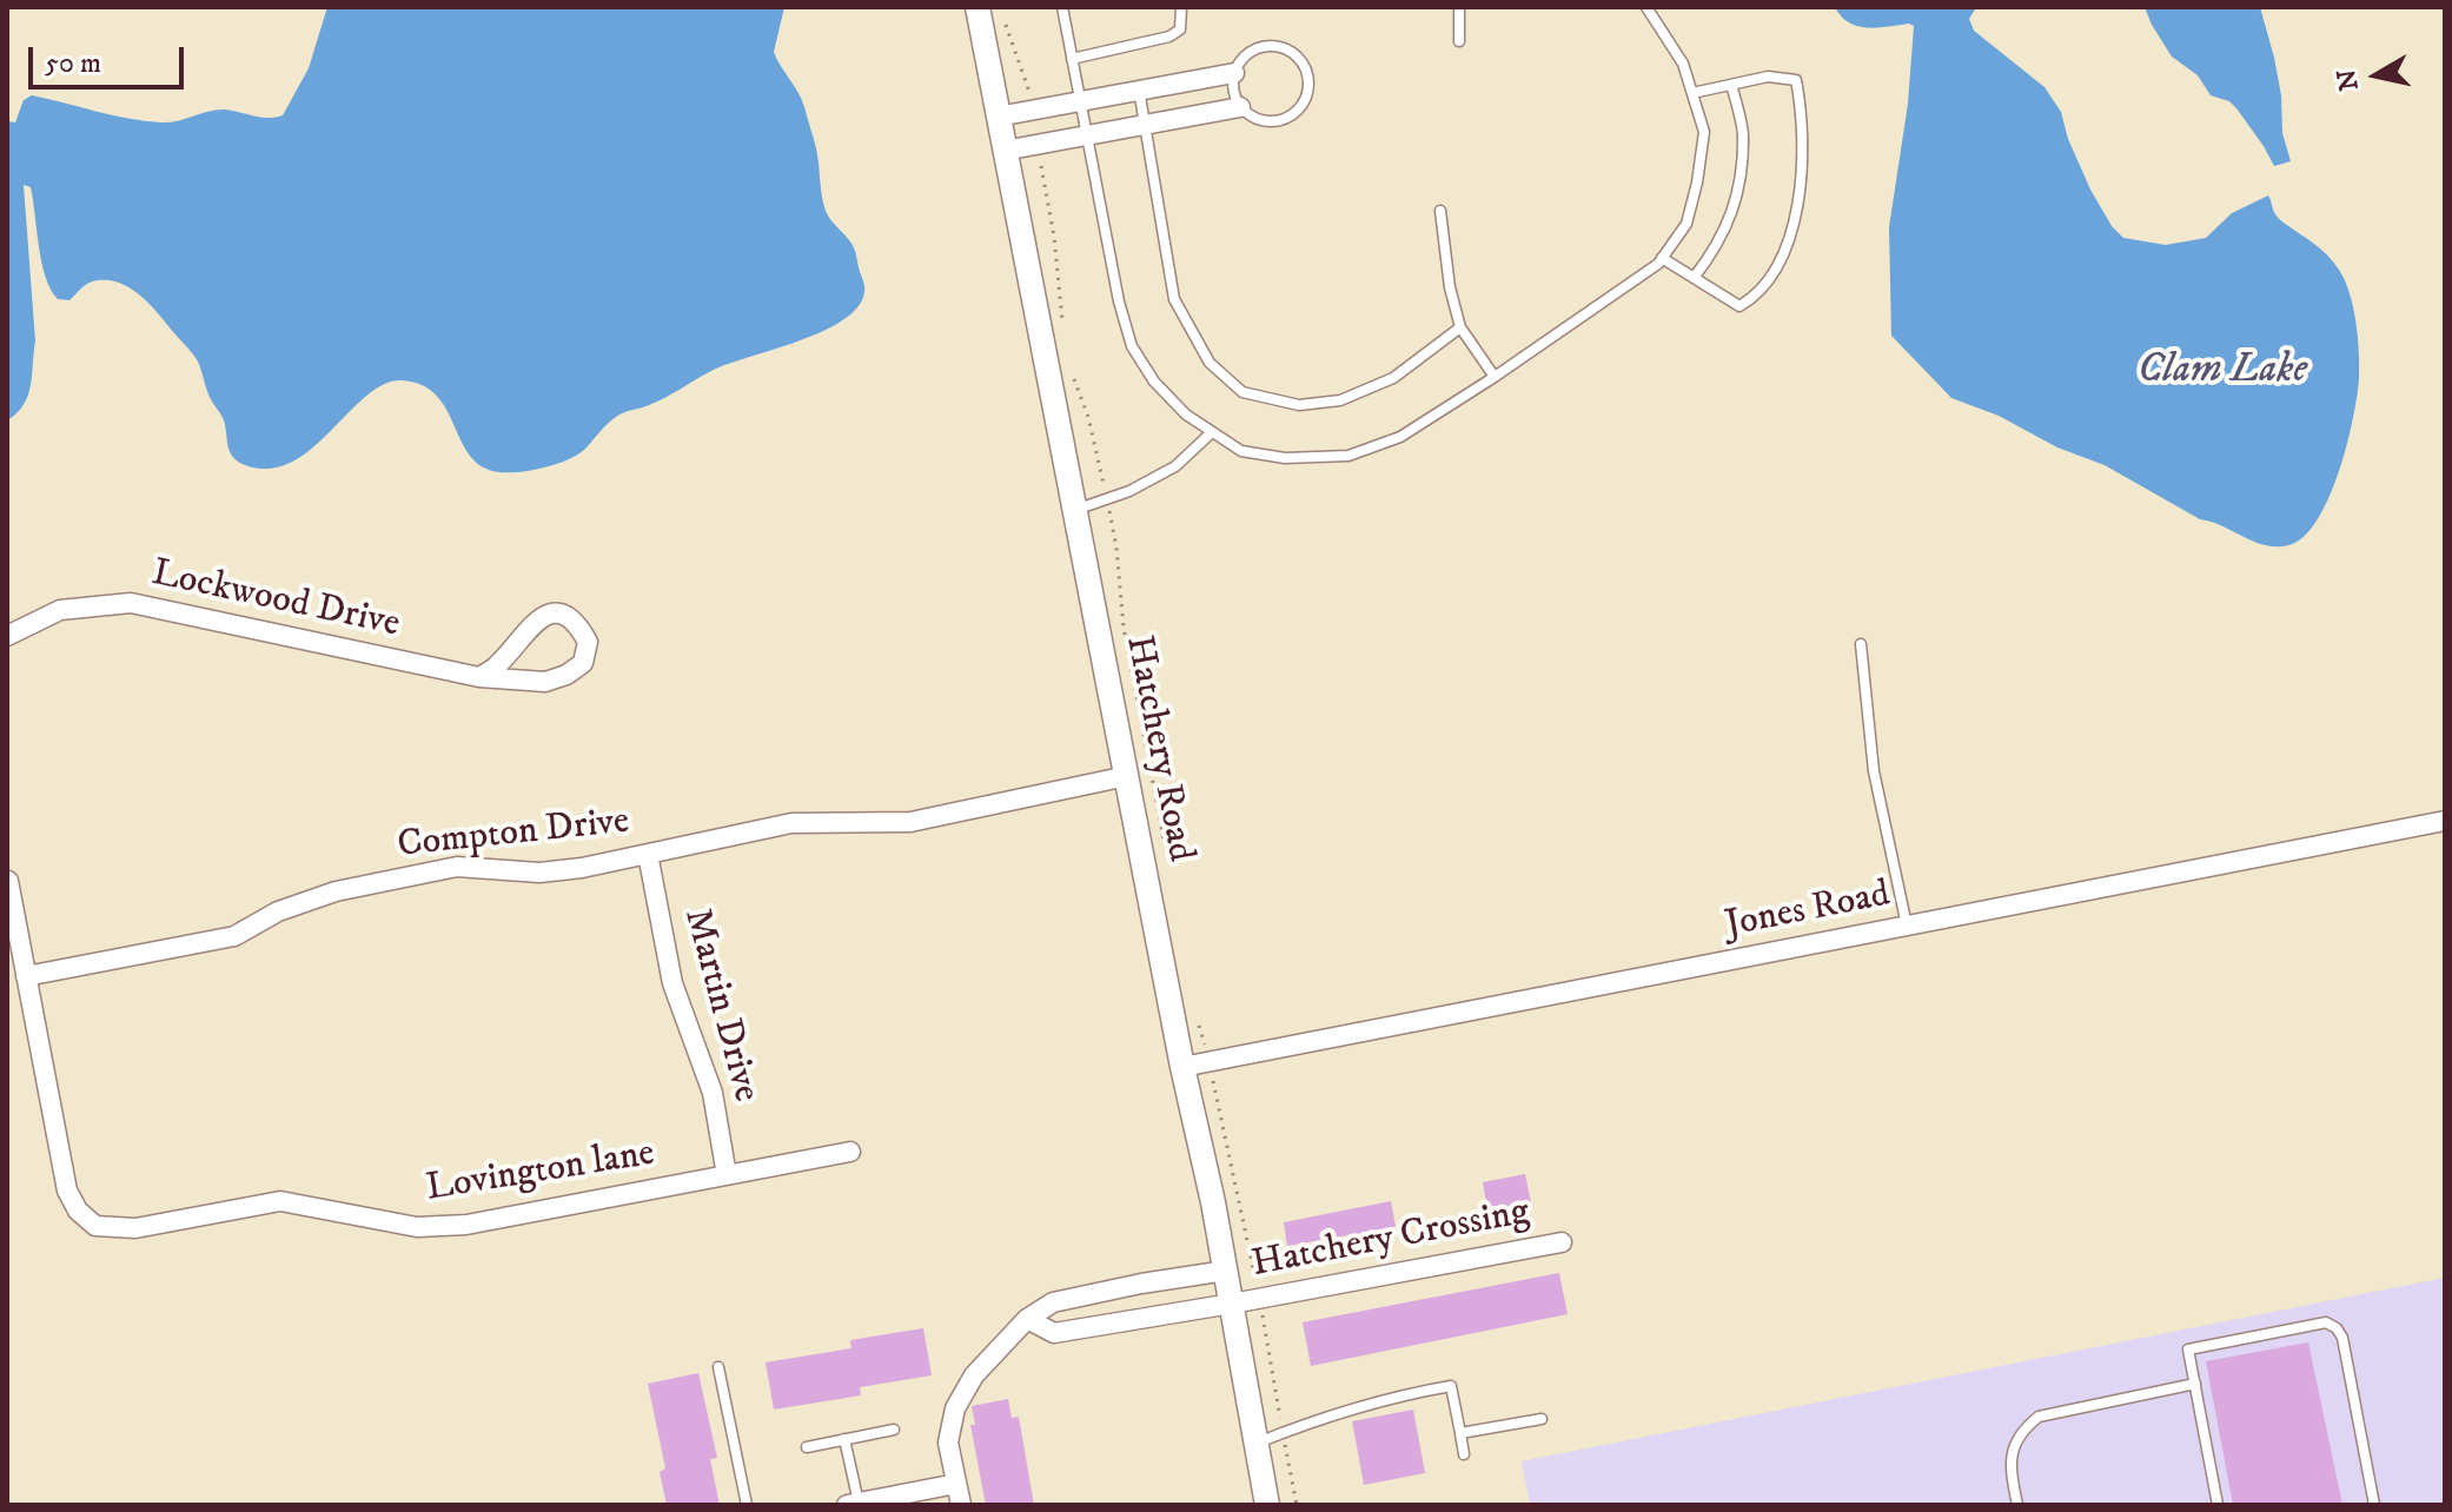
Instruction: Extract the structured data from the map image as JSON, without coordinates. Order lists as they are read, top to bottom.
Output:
{
  "streets": {
    "street": [
      "Lockwood Drive",
      "Hatchery Road",
      "Compton Drive",
      "Jones Road",
      "Martin Drive",
      "Lovington lane",
      "Hatchery Crossing"
    ]
  },
  "crossings": [
    ["Hatchery Road", "Compton Drive"],
    ["Hatchery Road", "Jones Road"],
    ["Hatchery Road", "Hatchery Crossing"],
    ["Compton Drive", "Martin Drive"],
    ["Compton Drive", "Lovington lane"],
    ["Martin Drive", "Lovington lane"]
  ],
  "water": ["Clam Lake"],
  "scale_bar": "50 m",
  "north": "left"
}
